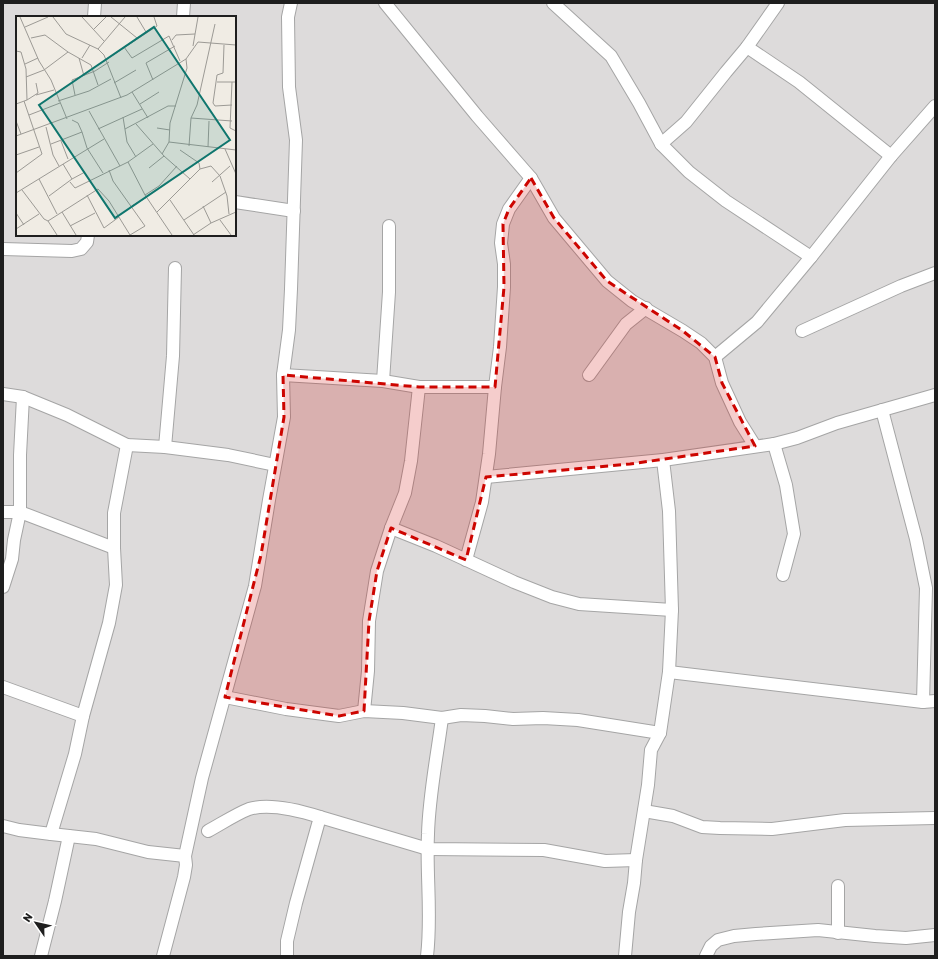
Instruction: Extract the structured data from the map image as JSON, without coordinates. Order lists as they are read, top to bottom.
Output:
{
  "north": "top left"
}
